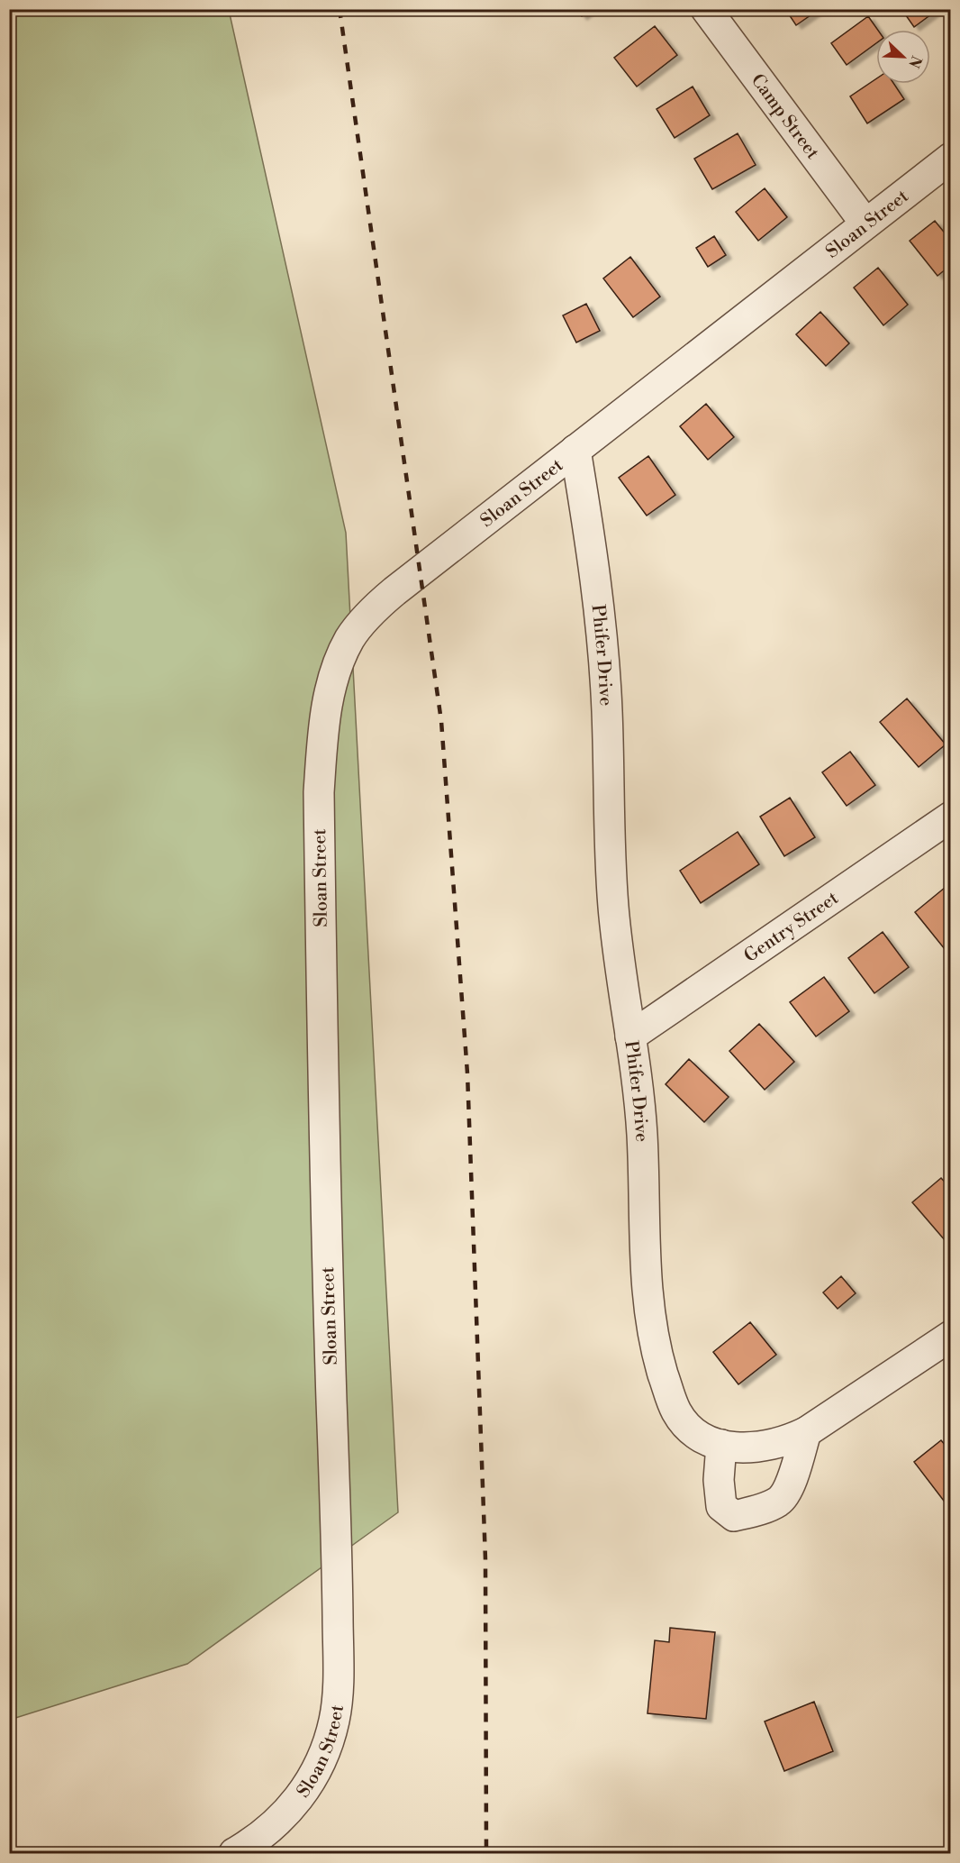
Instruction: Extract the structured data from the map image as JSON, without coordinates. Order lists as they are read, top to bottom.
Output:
{
  "streets": {
    "street": [
      "Camp Street",
      "Sloan Street",
      "Phifer Drive",
      "Gentry Street"
    ]
  },
  "crossings": [
    ["Camp Street", "Sloan Street"],
    ["Sloan Street", "Phifer Drive"],
    ["Phifer Drive", "Gentry Street"]
  ],
  "north": "bottom right"
}
